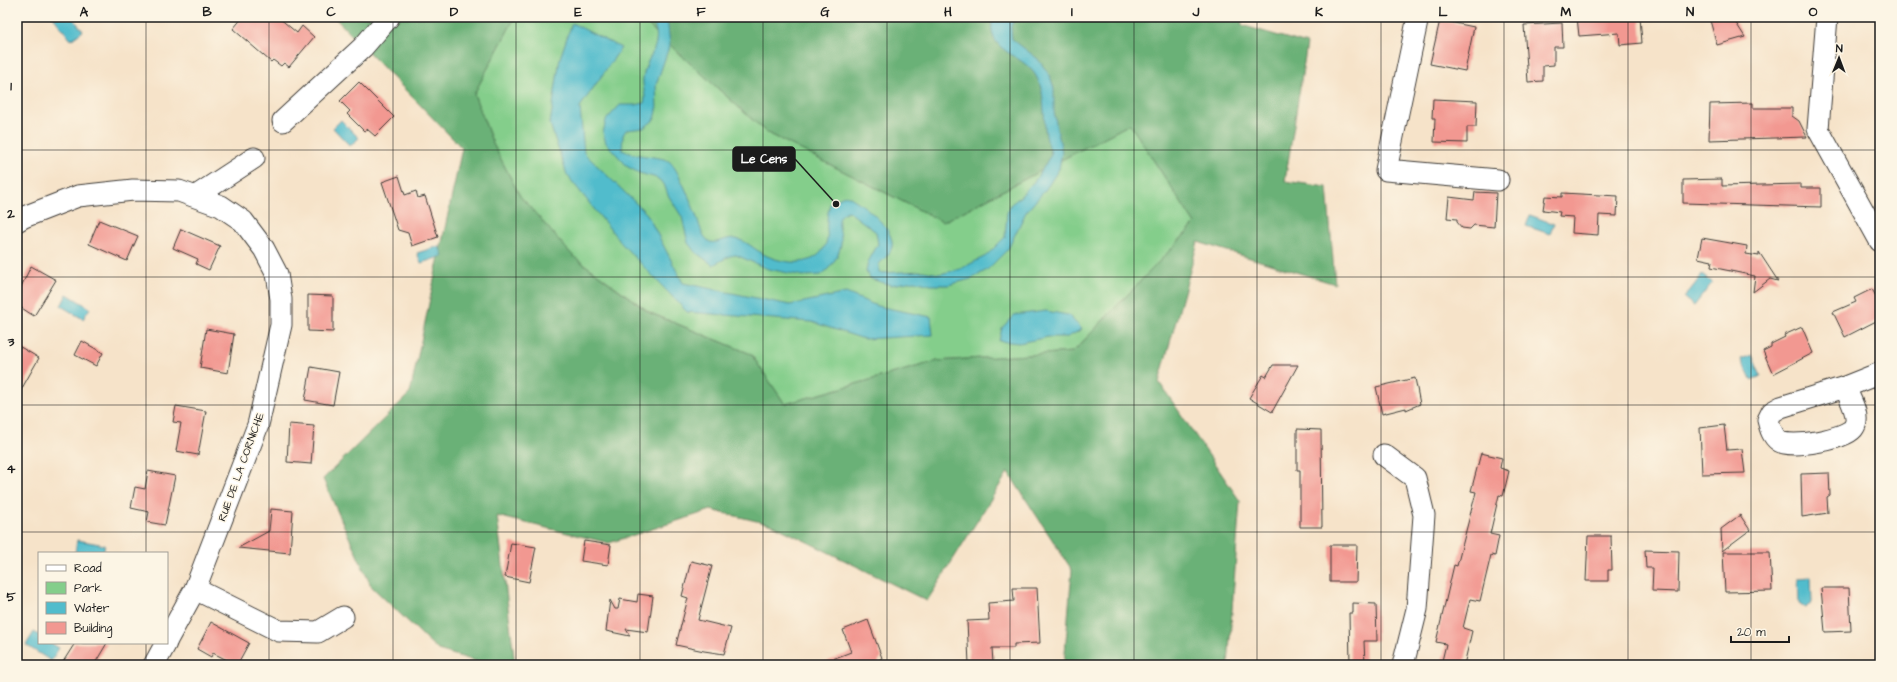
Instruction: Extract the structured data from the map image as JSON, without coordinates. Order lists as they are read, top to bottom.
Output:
{
  "streets": {
    "street": ["RUE DE LA CORNICHE"]
  },
  "places": ["Le Cens"],
  "legend": [
    "Road",
    "Park",
    "Water",
    "Building"
  ],
  "scale_bar": "20 m",
  "north": "top",
  "grid": {
    "columns": [
      "A",
      "B",
      "C",
      "D",
      "E",
      "F",
      "G",
      "H",
      "I",
      "J",
      "K",
      "L",
      "M",
      "N",
      "O"
    ],
    "rows": [
      "1",
      "2",
      "3",
      "4",
      "5"
    ]
  }
}
